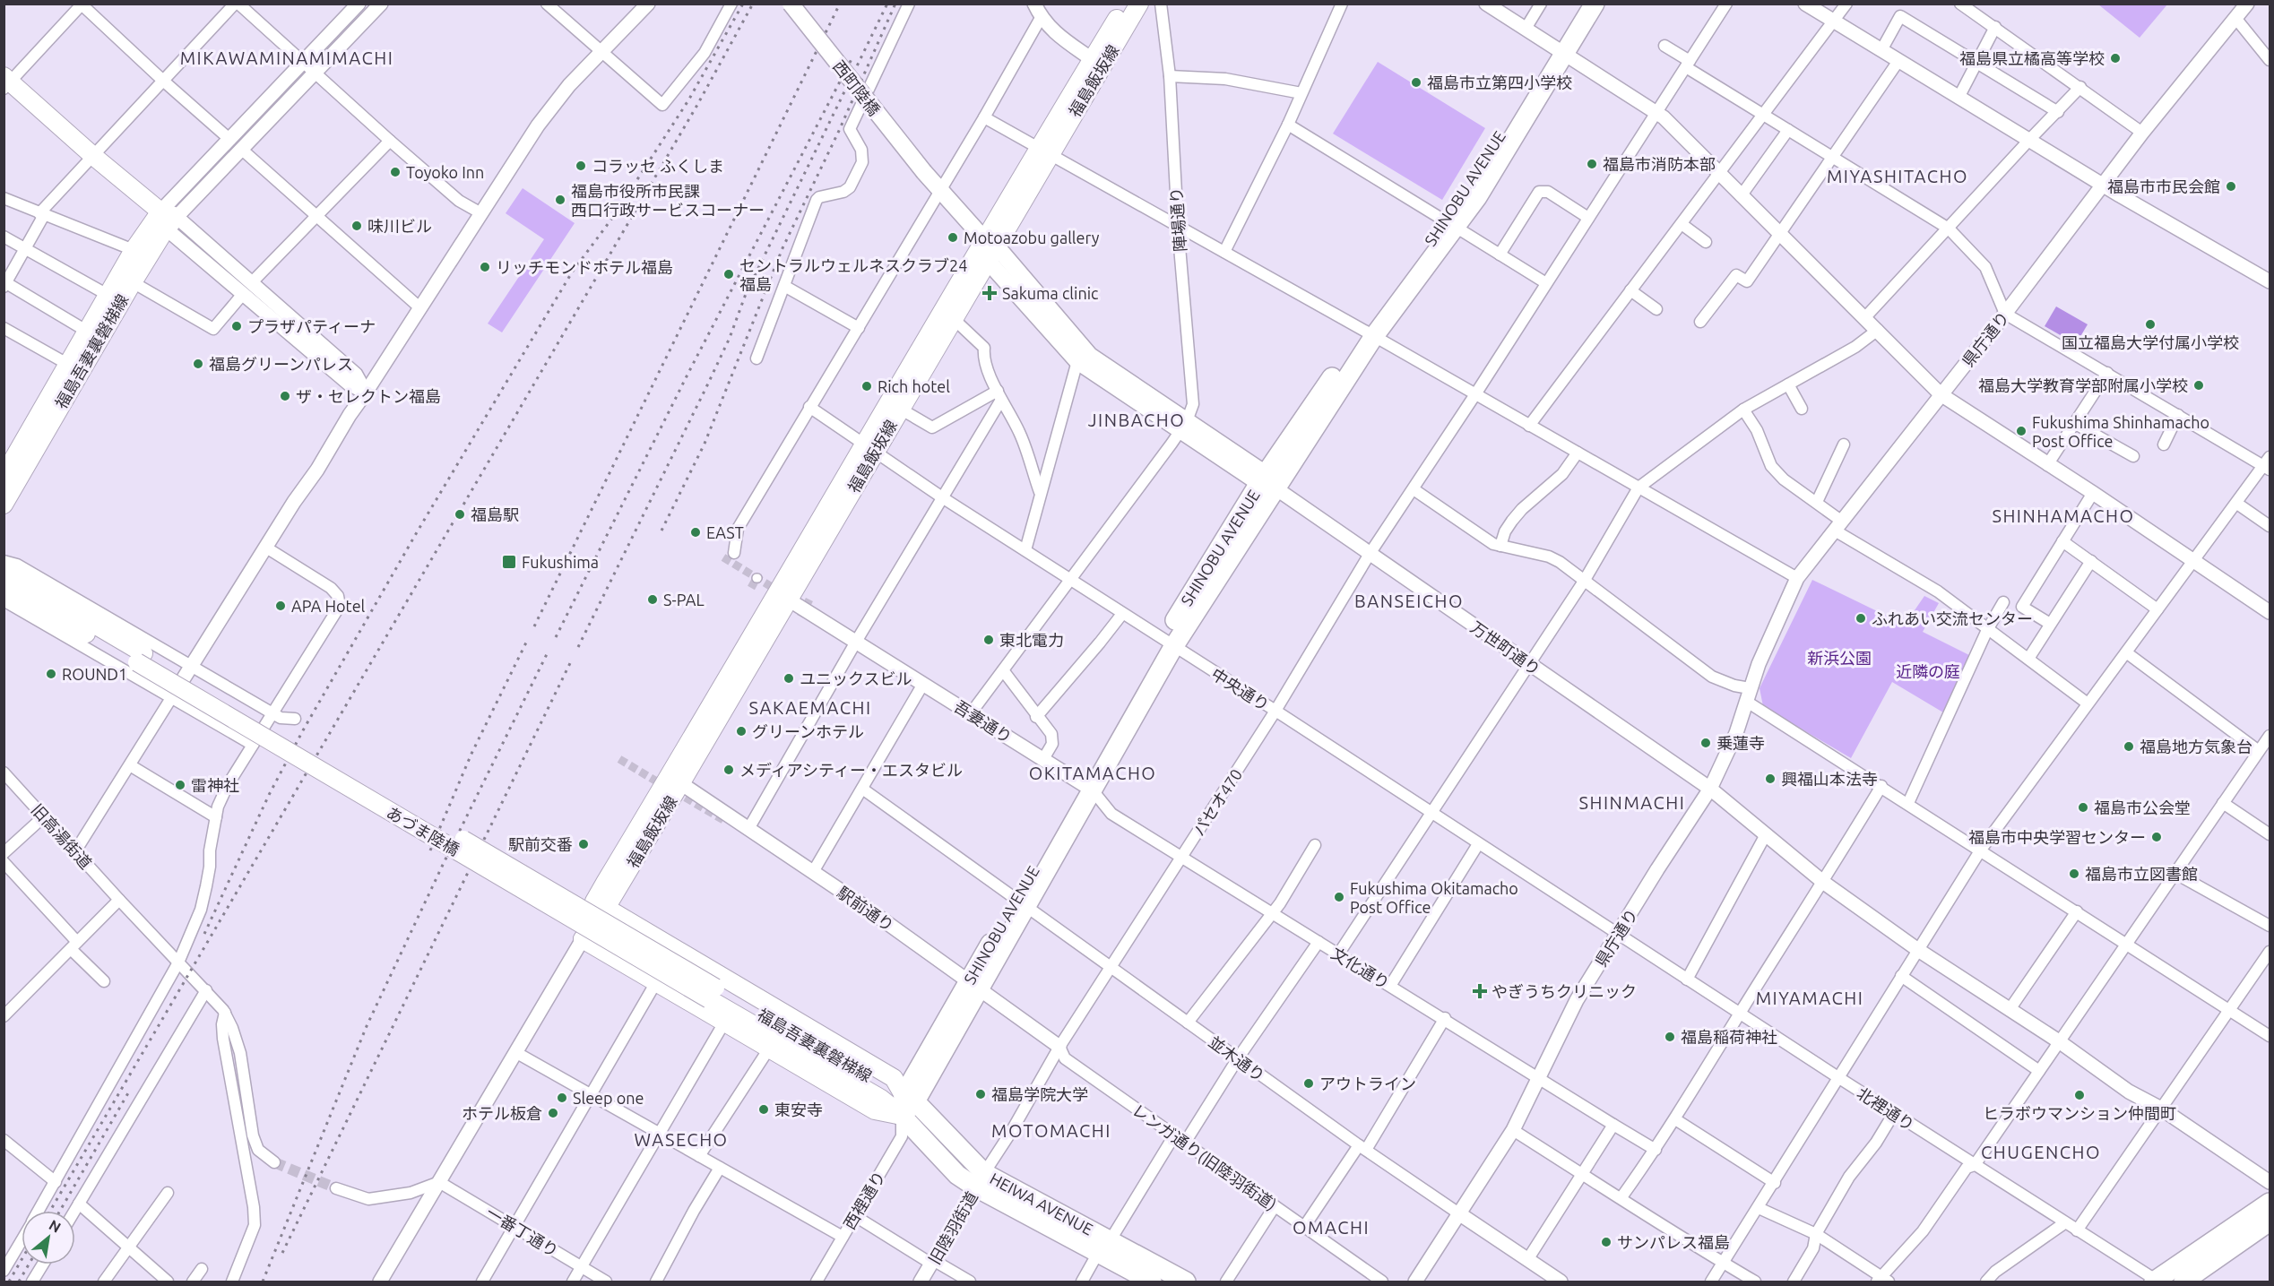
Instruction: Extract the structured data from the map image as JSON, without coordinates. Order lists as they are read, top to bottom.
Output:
{
  "streets": {
    "highway": ["SHINOBU AVENUE", "HEIWA AVENUE"],
    "main road": [
      "福島飯坂線",
      "西町陸橋",
      "福島吾妻裏磐梯線",
      "あづま陸橋"
    ],
    "street": [
      "陣場通り",
      "県庁通り",
      "万世町通り",
      "中央通り",
      "吾妻通り",
      "パセオ470",
      "旧高湯街道",
      "駅前通り",
      "文化通り",
      "並木通り",
      "北裡通り",
      "レンガ通り(旧陸羽街道)",
      "西裡通り",
      "旧陸羽街道",
      "一番丁通り"
    ]
  },
  "crossings": [
    ["福島飯坂線", "西町陸橋"],
    ["福島飯坂線", "中央通り"],
    ["福島飯坂線", "吾妻通り"],
    ["福島飯坂線", "駅前通り"],
    ["SHINOBU AVENUE", "福島吾妻裏磐梯線"],
    ["SHINOBU AVENUE", "万世町通り"],
    ["SHINOBU AVENUE", "中央通り"],
    ["SHINOBU AVENUE", "吾妻通り"],
    ["SHINOBU AVENUE", "駅前通り"],
    ["SHINOBU AVENUE", "並木通り"],
    ["SHINOBU AVENUE", "西裡通り"],
    ["SHINOBU AVENUE", "HEIWA AVENUE"],
    ["陣場通り", "中央通り"],
    ["陣場通り", "吾妻通り"],
    ["県庁通り", "万世町通り"],
    ["県庁通り", "中央通り"],
    ["県庁通り", "文化通り"],
    ["県庁通り", "並木通り"],
    ["県庁通り", "北裡通り"],
    ["福島吾妻裏磐梯線", "あづま陸橋"],
    ["福島吾妻裏磐梯線", "西裡通り"],
    ["福島吾妻裏磐梯線", "HEIWA AVENUE"],
    ["万世町通り", "パセオ470"],
    ["中央通り", "パセオ470"],
    ["中央通り", "北裡通り"],
    ["吾妻通り", "パセオ470"],
    ["吾妻通り", "文化通り"],
    ["パセオ470", "駅前通り"],
    ["パセオ470", "文化通り"],
    ["パセオ470", "並木通り"],
    ["パセオ470", "レンガ通り(旧陸羽街道)"],
    ["パセオ470", "HEIWA AVENUE"],
    ["パセオ470", "旧陸羽街道"],
    ["駅前通り", "レンガ通り(旧陸羽街道)"],
    ["西裡通り", "HEIWA AVENUE"],
    ["HEIWA AVENUE", "旧陸羽街道"]
  ],
  "districts": [
    "MIKAWAMINAMIMACHI",
    "MIYASHITACHO",
    "JINBACHO",
    "SHINHAMACHO",
    "BANSEICHO",
    "SAKAEMACHI",
    "OKITAMACHO",
    "SHINMACHI",
    "MIYAMACHI",
    "MOTOMACHI",
    "WASECHO",
    "CHUGENCHO",
    "OMACHI"
  ],
  "parks": ["新浜公園", "近隣の庭"],
  "places": {
    "other": [
      "福島県立橘高等学校",
      "福島市立第四小学校",
      "福島市消防本部",
      "コラッセ ふくしま",
      "Toyoko Inn",
      "福島市市民会館",
      "福島市役所市民課 西口行政サービスコーナー",
      "味川ビル",
      "Motoazobu gallery",
      "リッチモンドホテル福島",
      "セントラルウェルネスクラブ24 福島",
      "国立福島大学付属小学校",
      "プラザパティーナ",
      "福島グリーンパレス",
      "福島大学教育学部附属小学校",
      "Rich hotel",
      "ザ・セレクトン福島",
      "Fukushima Shinhamacho Post Office",
      "福島駅",
      "EAST",
      "S-PAL",
      "APA Hotel",
      "ふれあい交流センター",
      "東北電力",
      "ROUND1",
      "ユニックスビル",
      "グリーンホテル",
      "乗蓮寺",
      "福島地方気象台",
      "メディアシティー・エスタビル",
      "興福山本法寺",
      "雷神社",
      "福島市公会堂",
      "福島市中央学習センター",
      "駅前交番",
      "福島市立図書館",
      "Fukushima Okitamacho Post Office",
      "福島稲荷神社",
      "アウトライン",
      "福島学院大学",
      "ヒラボウマンション仲間町",
      "Sleep one",
      "東安寺",
      "ホテル板倉",
      "サンパレス福島"
    ],
    "health": ["Sakuma clinic", "やぎうちクリニック"],
    "transit": ["Fukushima"]
  },
  "north": "top right"
}
